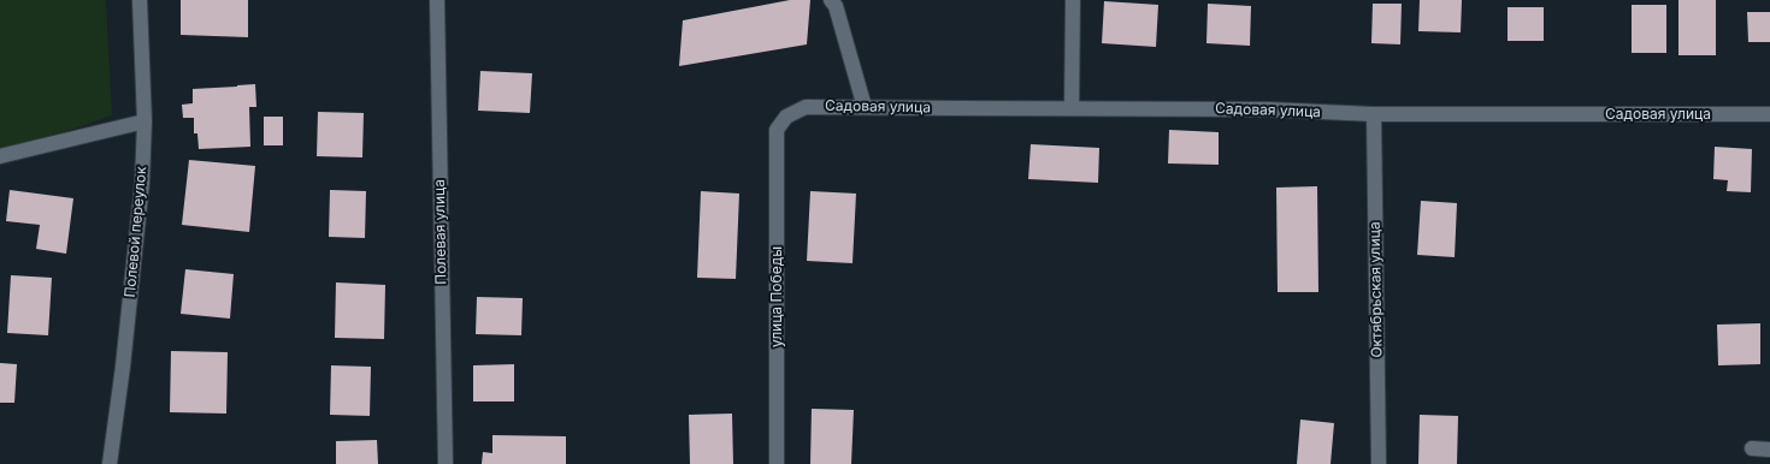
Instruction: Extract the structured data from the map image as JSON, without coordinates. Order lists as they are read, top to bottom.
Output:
{
  "streets": {
    "street": [
      "Садовая улица",
      "Полевой переулок",
      "Полевая улица",
      "Октябрьская улица",
      "улица Победы"
    ]
  },
  "crossings": [
    ["Садовая улица", "Октябрьская улица"],
    ["Садовая улица", "улица Победы"]
  ]
}
